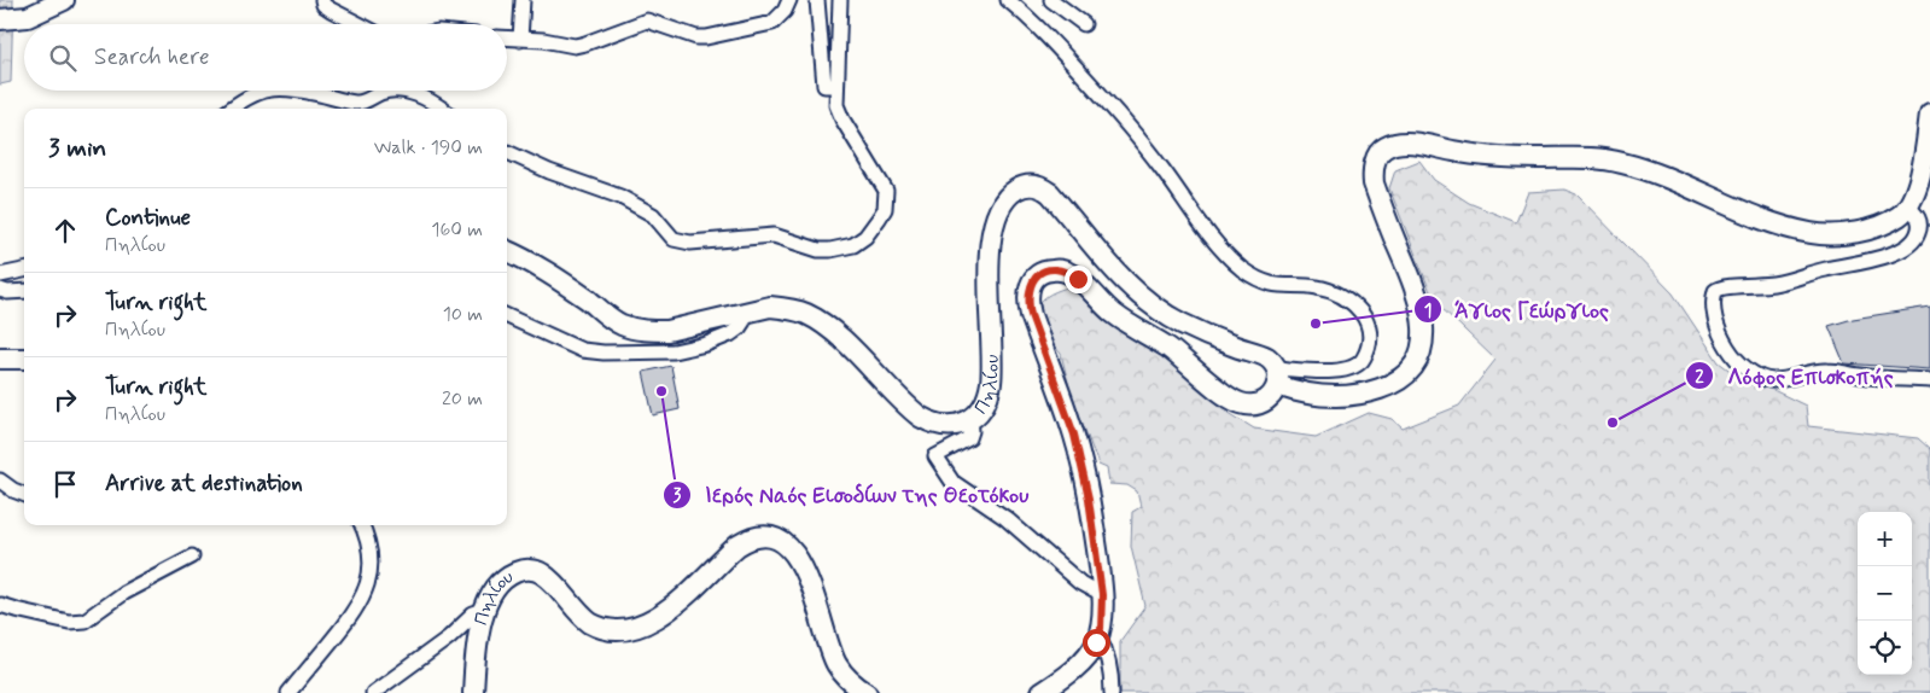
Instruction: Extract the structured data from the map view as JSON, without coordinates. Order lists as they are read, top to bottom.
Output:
{
  "streets": {
    "main road": ["Πηλίου"]
  },
  "places": ["Άγιος Γεώργιος", "Ιερός Ναός Εισοδίων της Θεοτόκου", "Λόφος Επισκοπής"],
  "page": {
    "search": "Search here",
    "heading": ["3 min", "Walk · 190 m"],
    "list": [
      ["Continue", "Πηλίου", "160 m"],
      ["Turn right", "Πηλίου", "10 m"],
      ["Turn right", "Πηλίου", "20 m"],
      "Arrive at destination"
    ],
    "map_buttons": ["+", "−"]
  }
}
